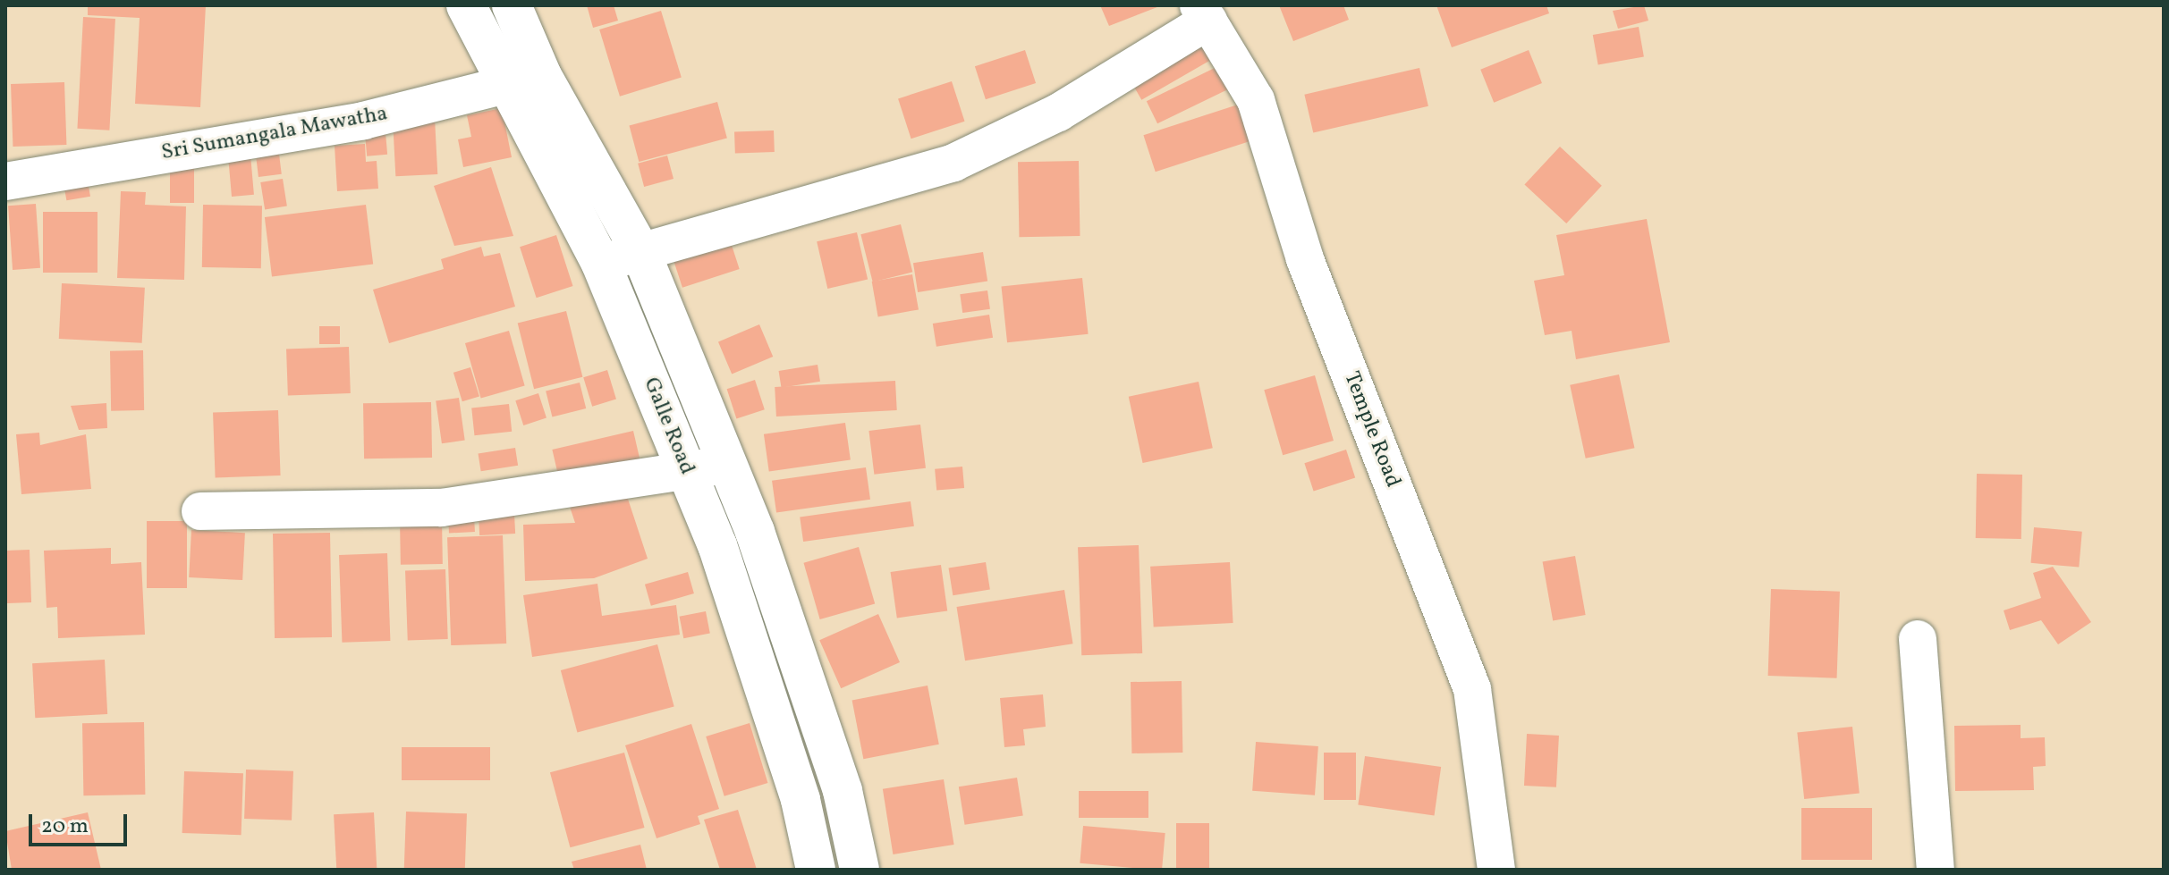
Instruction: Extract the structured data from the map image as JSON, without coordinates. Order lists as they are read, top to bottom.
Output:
{
  "streets": {
    "highway": ["Galle Road"],
    "street": ["Sri Sumangala Mawatha", "Temple Road"]
  },
  "crossings": [
    ["Sri Sumangala Mawatha", "Galle Road"]
  ],
  "scale_bar": "20 m"
}
